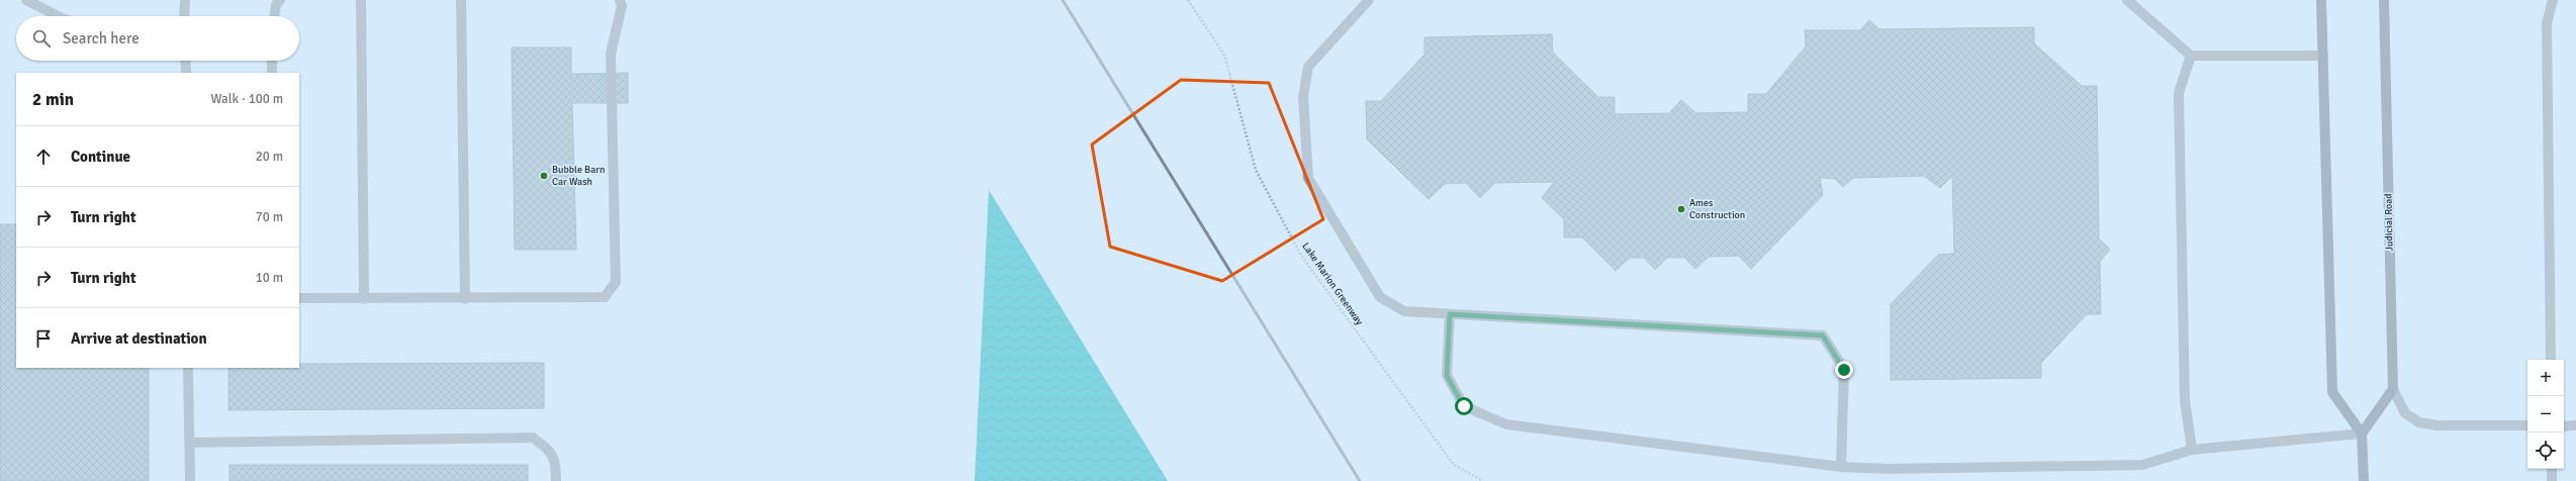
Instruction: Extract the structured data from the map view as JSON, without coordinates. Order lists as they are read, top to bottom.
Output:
{
  "streets": {
    "street": ["Judicial Road"],
    "path": ["Lake Marion Greenway"]
  },
  "places": ["Bubble Barn Car Wash", "Ames Construction"],
  "page": {
    "search": "Search here",
    "heading": ["2 min", "Walk · 100 m"],
    "list": [
      ["Continue", "20 m"],
      ["Turn right", "70 m"],
      ["Turn right", "10 m"],
      "Arrive at destination"
    ],
    "map_buttons": ["+", "−"]
  }
}
